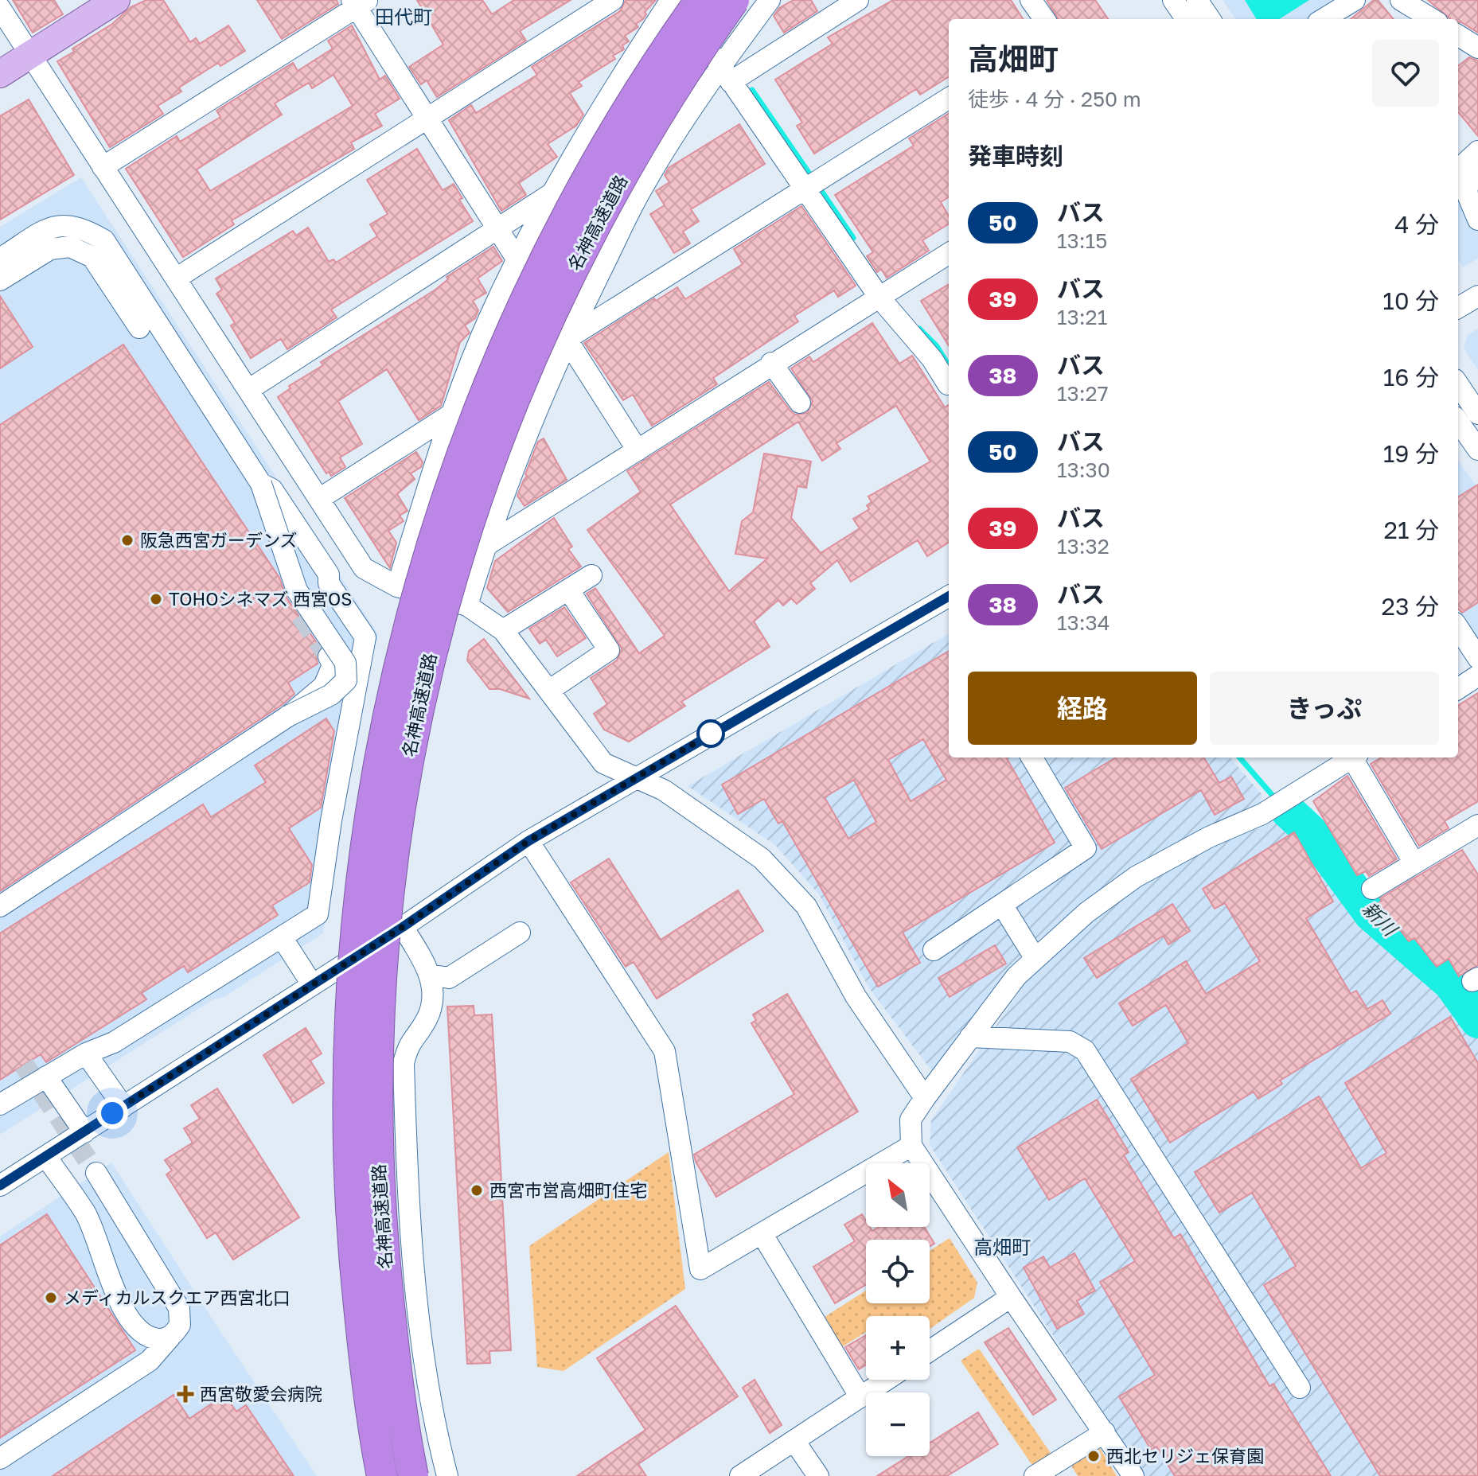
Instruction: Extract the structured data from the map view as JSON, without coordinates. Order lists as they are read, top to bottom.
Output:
{
  "streets": {
    "highway": ["名神高速道路"]
  },
  "districts": ["田代町", "高畑町"],
  "water": ["新川"],
  "places": {
    "other": [
      "阪急西宮ガーデンズ",
      "TOHOシネマズ 西宮OS",
      "西宮市営高畑町住宅",
      "メディカルスクエア西宮北口",
      "西北セリジェ保育園"
    ],
    "health": ["西宮敬愛会病院"]
  },
  "lines": ["bus line 50"],
  "north": "top left",
  "page": {
    "heading": [
      ["高畑町", "徒歩 · 4 分 · 250 m"],
      "発車時刻"
    ],
    "list": [
      {
        "mark": "50",
        "name": "バス",
        "note": "13:15",
        "value": "4 分"
      },
      {
        "mark": "39",
        "name": "バス",
        "note": "13:21",
        "value": "10 分"
      },
      {
        "mark": "38",
        "name": "バス",
        "note": "13:27",
        "value": "16 分"
      },
      {
        "mark": "50",
        "name": "バス",
        "note": "13:30",
        "value": "19 分"
      },
      {
        "mark": "39",
        "name": "バス",
        "note": "13:32",
        "value": "21 分"
      },
      {
        "mark": "38",
        "name": "バス",
        "note": "13:34",
        "value": "23 分"
      }
    ],
    "buttons": ["経路", "きっぷ"],
    "map_buttons": ["+", "−"]
  }
}
